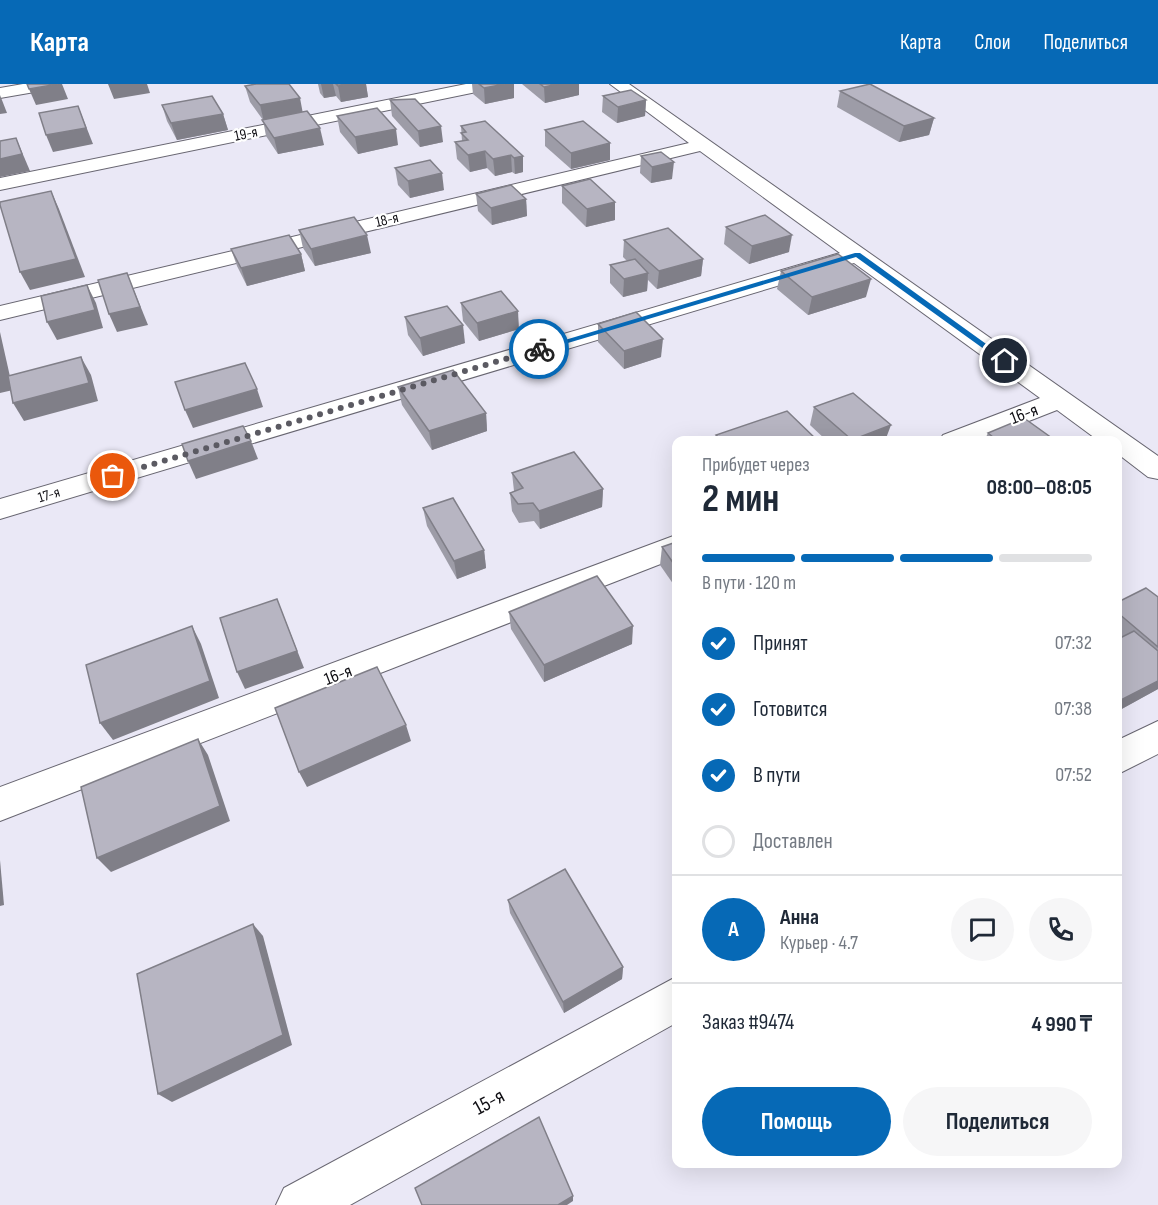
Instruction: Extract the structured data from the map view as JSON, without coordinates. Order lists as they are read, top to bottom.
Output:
{
  "streets": {
    "street": [
      "19-я",
      "18-я",
      "16-я",
      "17-я",
      "15-я"
    ]
  },
  "page": {
    "header": "Карта",
    "nav": ["Карта", "Слои", "Поделиться"],
    "heading": ["2 мин", "Прибудет через", "08:00–08:05"],
    "panel": [
      "Анна",
      "Курьер · 4.7",
      "Заказ #9474",
      "4 990 ₸"
    ],
    "bar": "В пути · 120 m",
    "list": [
      ["Принят", "07:32"],
      ["Готовится", "07:38"],
      ["В пути", "07:52"],
      "Доставлен"
    ],
    "round": "А",
    "buttons": ["Помощь", "Поделиться"]
  }
}
